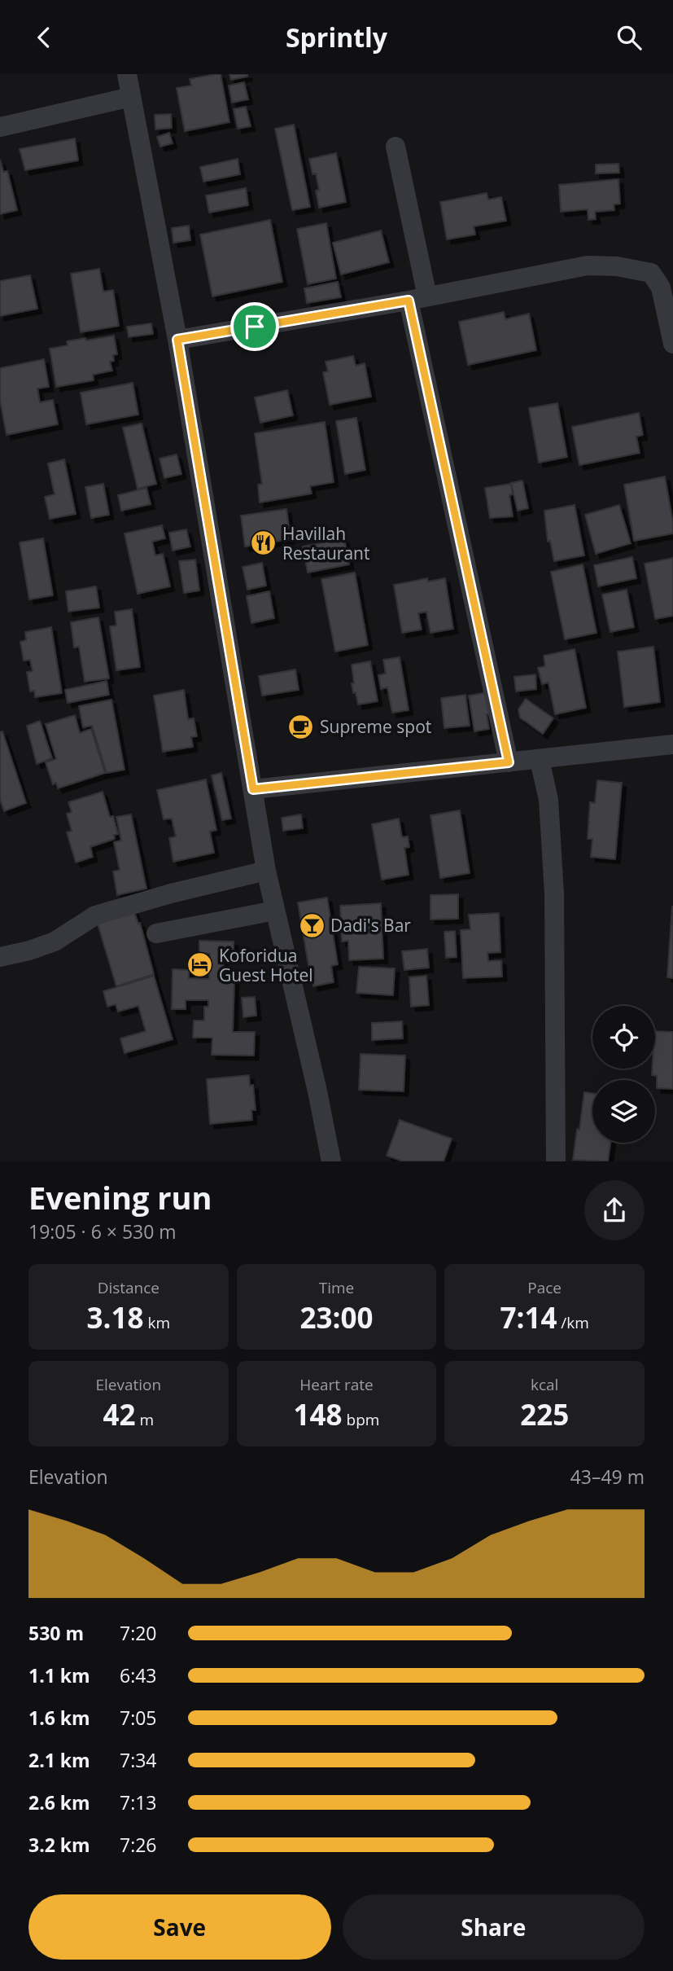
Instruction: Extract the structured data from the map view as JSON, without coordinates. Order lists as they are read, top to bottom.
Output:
{
  "places": {
    "restaurant": ["Havillah Restaurant"],
    "cafe": ["Supreme spot"],
    "bar": ["Dadi's Bar"],
    "hotel": ["Koforidua Guest Hotel"]
  },
  "page": {
    "header": "Sprintly",
    "heading": ["Evening run", "19:05 · 6 × 530 m"],
    "stats": [
      ["Distance", "3.18 km"],
      ["Time", "23:00"],
      ["Pace", "7:14 /km"],
      ["Elevation", "42 m"],
      ["Heart rate", "148 bpm"],
      ["kcal", "225"]
    ],
    "chart": ["Elevation", "43–49 m"],
    "list": [
      {
        "name": "530 m",
        "note": "7:20"
      },
      {
        "name": "1.1 km",
        "note": "6:43"
      },
      {
        "name": "1.6 km",
        "note": "7:05"
      },
      {
        "name": "2.1 km",
        "note": "7:34"
      },
      {
        "name": "2.6 km",
        "note": "7:13"
      },
      {
        "name": "3.2 km",
        "note": "7:26"
      }
    ],
    "buttons": ["Save", "Share"]
  }
}
